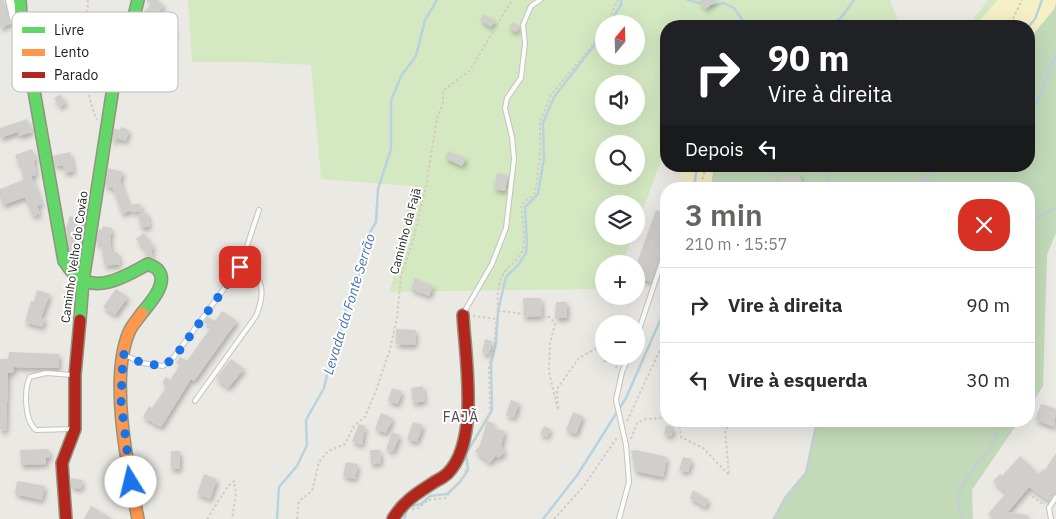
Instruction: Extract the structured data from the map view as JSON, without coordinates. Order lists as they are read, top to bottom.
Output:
{
  "streets": {
    "street": ["Caminho Velho do Covão"],
    "path": ["Caminho da Fajã"]
  },
  "districts": ["FAJÃ"],
  "water": ["Levada da Fonte Serrão"],
  "legend": ["Livre", "Lento", "Parado"],
  "north": "top",
  "page": {
    "map_buttons": ["+", "−"],
    "turn": ["90 m", "Vire à direita"],
    "then": "Depois",
    "heading": ["3 min", "210 m · 15:57"],
    "list": [
      {
        "name": "Vire à direita",
        "value": "90 m"
      },
      {
        "name": "Vire à esquerda",
        "value": "30 m"
      }
    ]
  }
}
